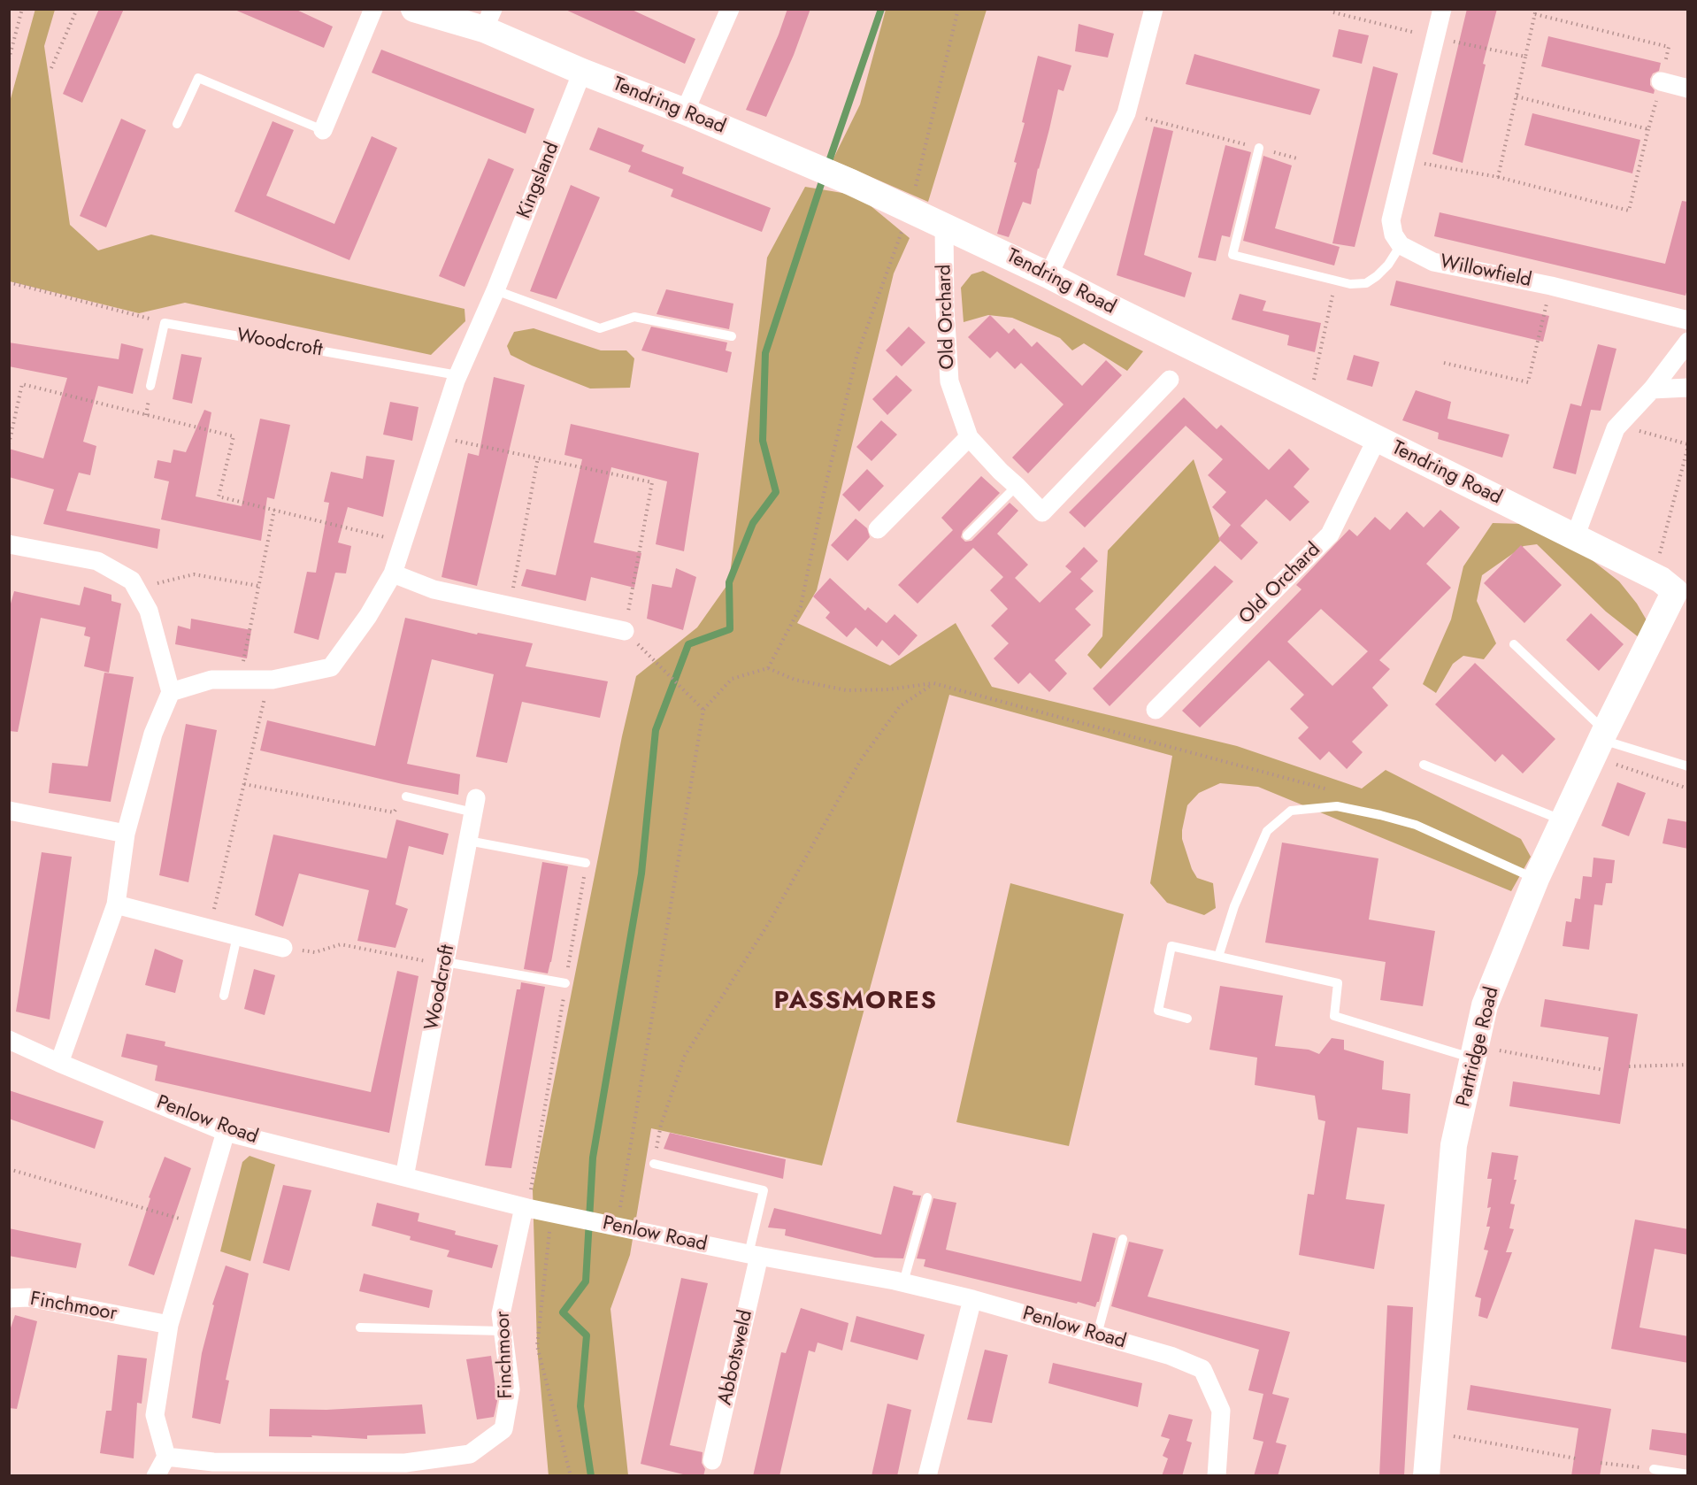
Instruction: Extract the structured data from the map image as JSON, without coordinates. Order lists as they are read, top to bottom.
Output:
{
  "streets": {
    "street": [
      "Tendring Road",
      "Kingsland",
      "Willowfield",
      "Old Orchard",
      "Woodcroft",
      "Partridge Road",
      "Penlow Road",
      "Finchmoor",
      "Abbotsweld"
    ]
  },
  "crossings": [
    ["Tendring Road", "Kingsland"],
    ["Tendring Road", "Old Orchard"],
    ["Tendring Road", "Partridge Road"],
    ["Woodcroft", "Penlow Road"],
    ["Penlow Road", "Finchmoor"],
    ["Penlow Road", "Abbotsweld"]
  ],
  "districts": ["PASSMORES"]
}
